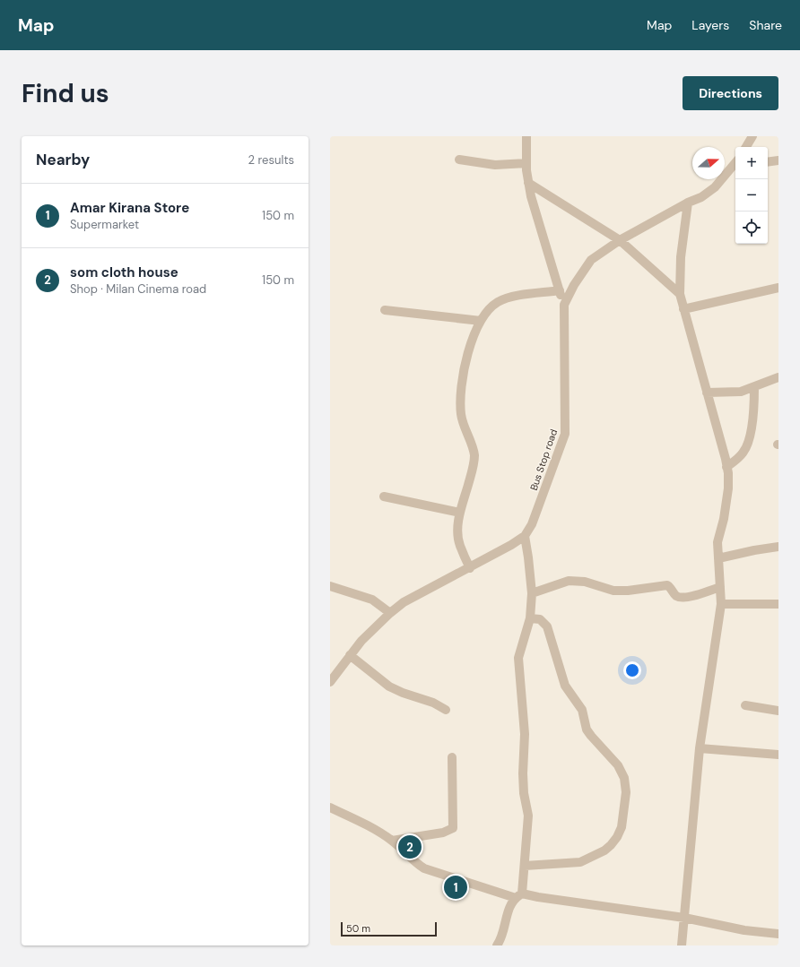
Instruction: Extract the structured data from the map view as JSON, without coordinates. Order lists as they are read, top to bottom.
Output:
{
  "streets": {
    "street": ["Bus Stop road"]
  },
  "scale_bar": "50 m",
  "north": "right",
  "page": {
    "header": "Map",
    "nav": ["Map", "Layers", "Share"],
    "buttons": "Directions",
    "title": "Find us",
    "heading": ["Nearby", "2 results"],
    "map_buttons": ["+", "−"],
    "list": [
      {
        "mark": "1",
        "name": "Amar Kirana Store",
        "note": "Supermarket",
        "value": "150 m"
      },
      {
        "mark": "2",
        "name": "som cloth house",
        "note": "Shop · Milan Cinema road",
        "value": "150 m"
      }
    ],
    "pins": ["2", "1"],
    "scale": "50 m"
  }
}
